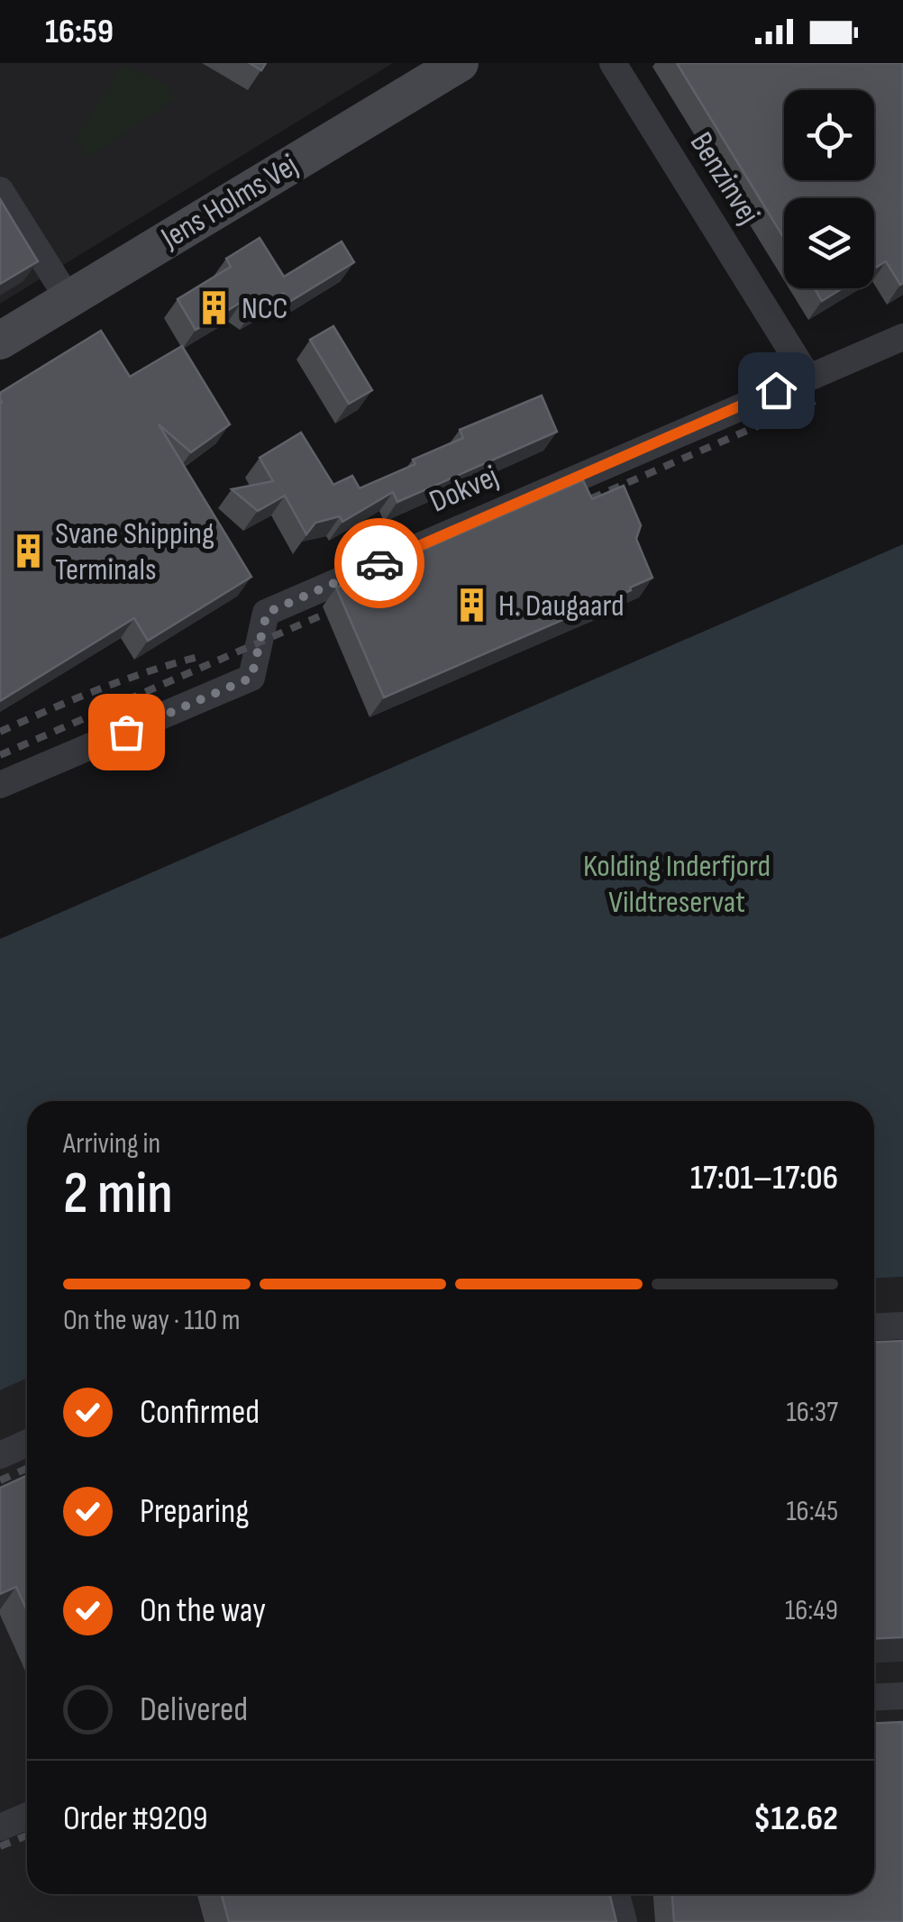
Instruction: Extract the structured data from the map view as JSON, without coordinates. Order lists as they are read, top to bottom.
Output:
{
  "streets": {
    "main road": ["Jens Holms Vej"],
    "street": ["Benzinvej", "Dokvej"]
  },
  "crossings": [
    ["Benzinvej", "Dokvej"]
  ],
  "parks": ["Kolding Inderfjord Vildtreservat"],
  "places": {
    "building": ["NCC", "Svane Shipping Terminals", "H. Daugaard"]
  },
  "page": {
    "status": "16:59",
    "heading": ["2 min", "Arriving in", "17:01–17:06"],
    "panel": ["Order #9209", "$12.62"],
    "bar": "On the way · 110 m",
    "list": [
      ["Confirmed", "16:37"],
      ["Preparing", "16:45"],
      ["On the way", "16:49"],
      "Delivered"
    ]
  }
}
